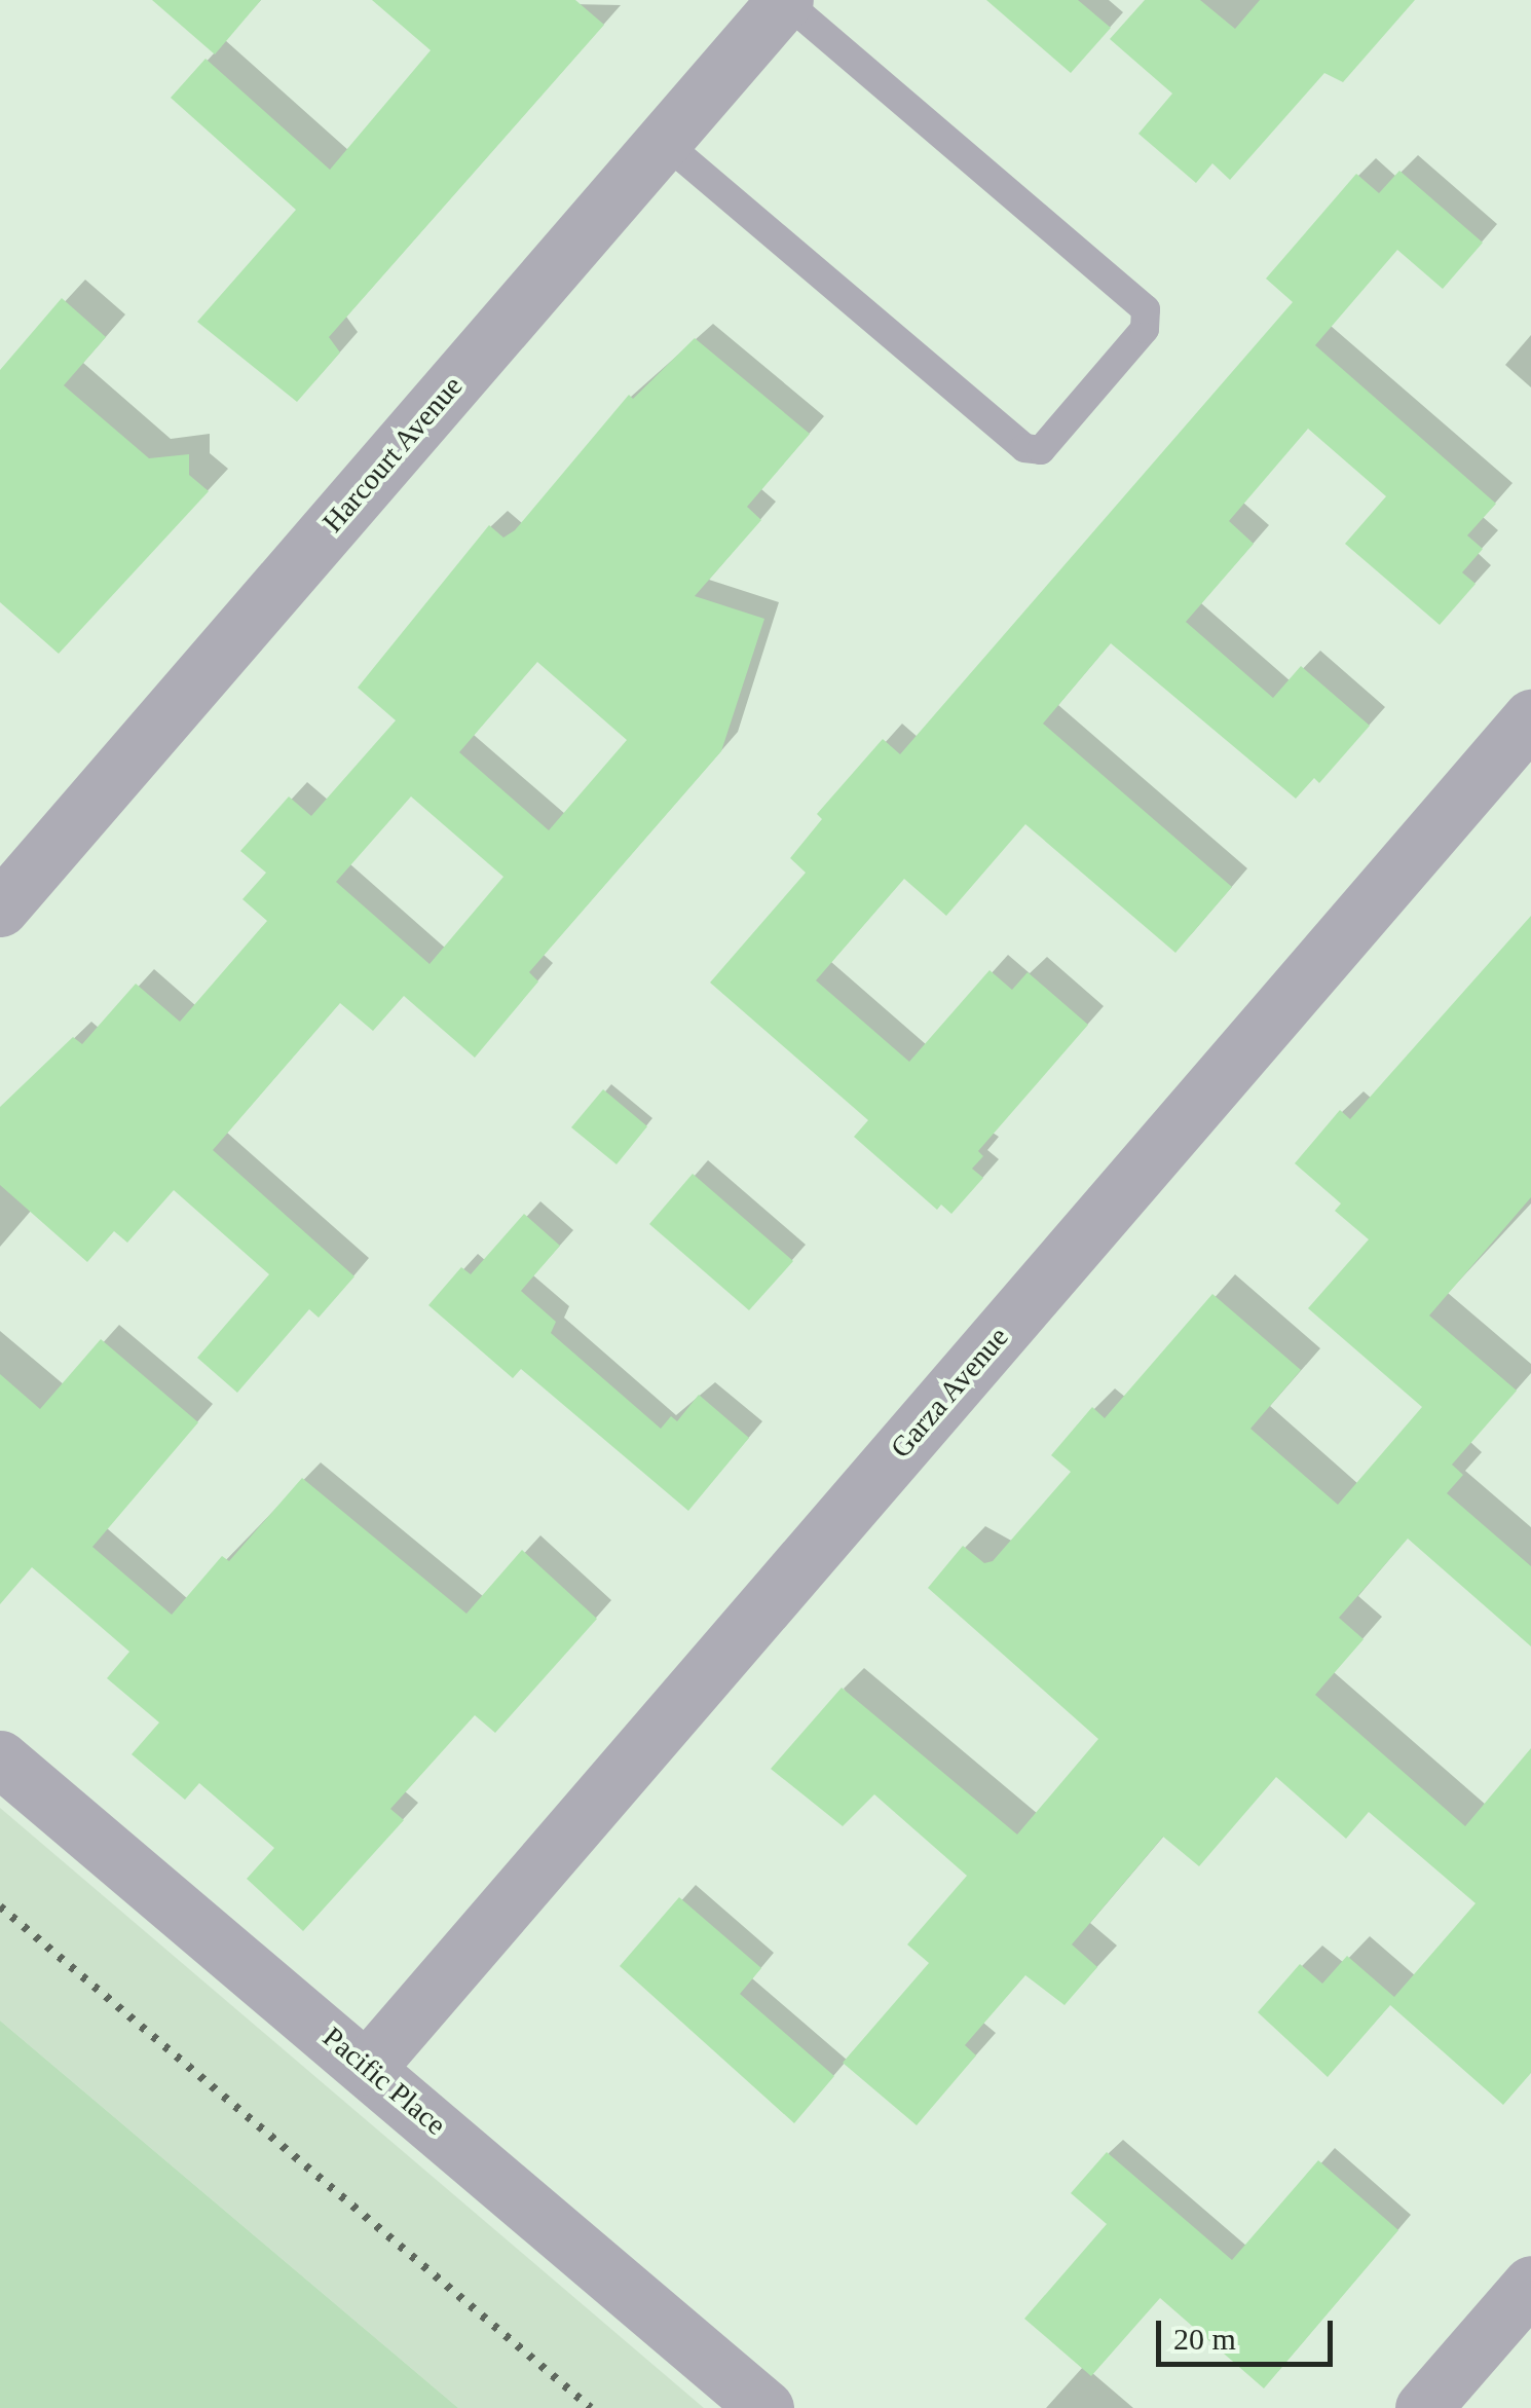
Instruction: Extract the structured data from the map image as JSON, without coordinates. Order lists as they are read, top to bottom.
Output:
{
  "streets": {
    "street": ["Harcourt Avenue", "Garza Avenue", "Pacific Place"]
  },
  "crossings": [
    ["Garza Avenue", "Pacific Place"]
  ],
  "scale_bar": "20 m"
}
